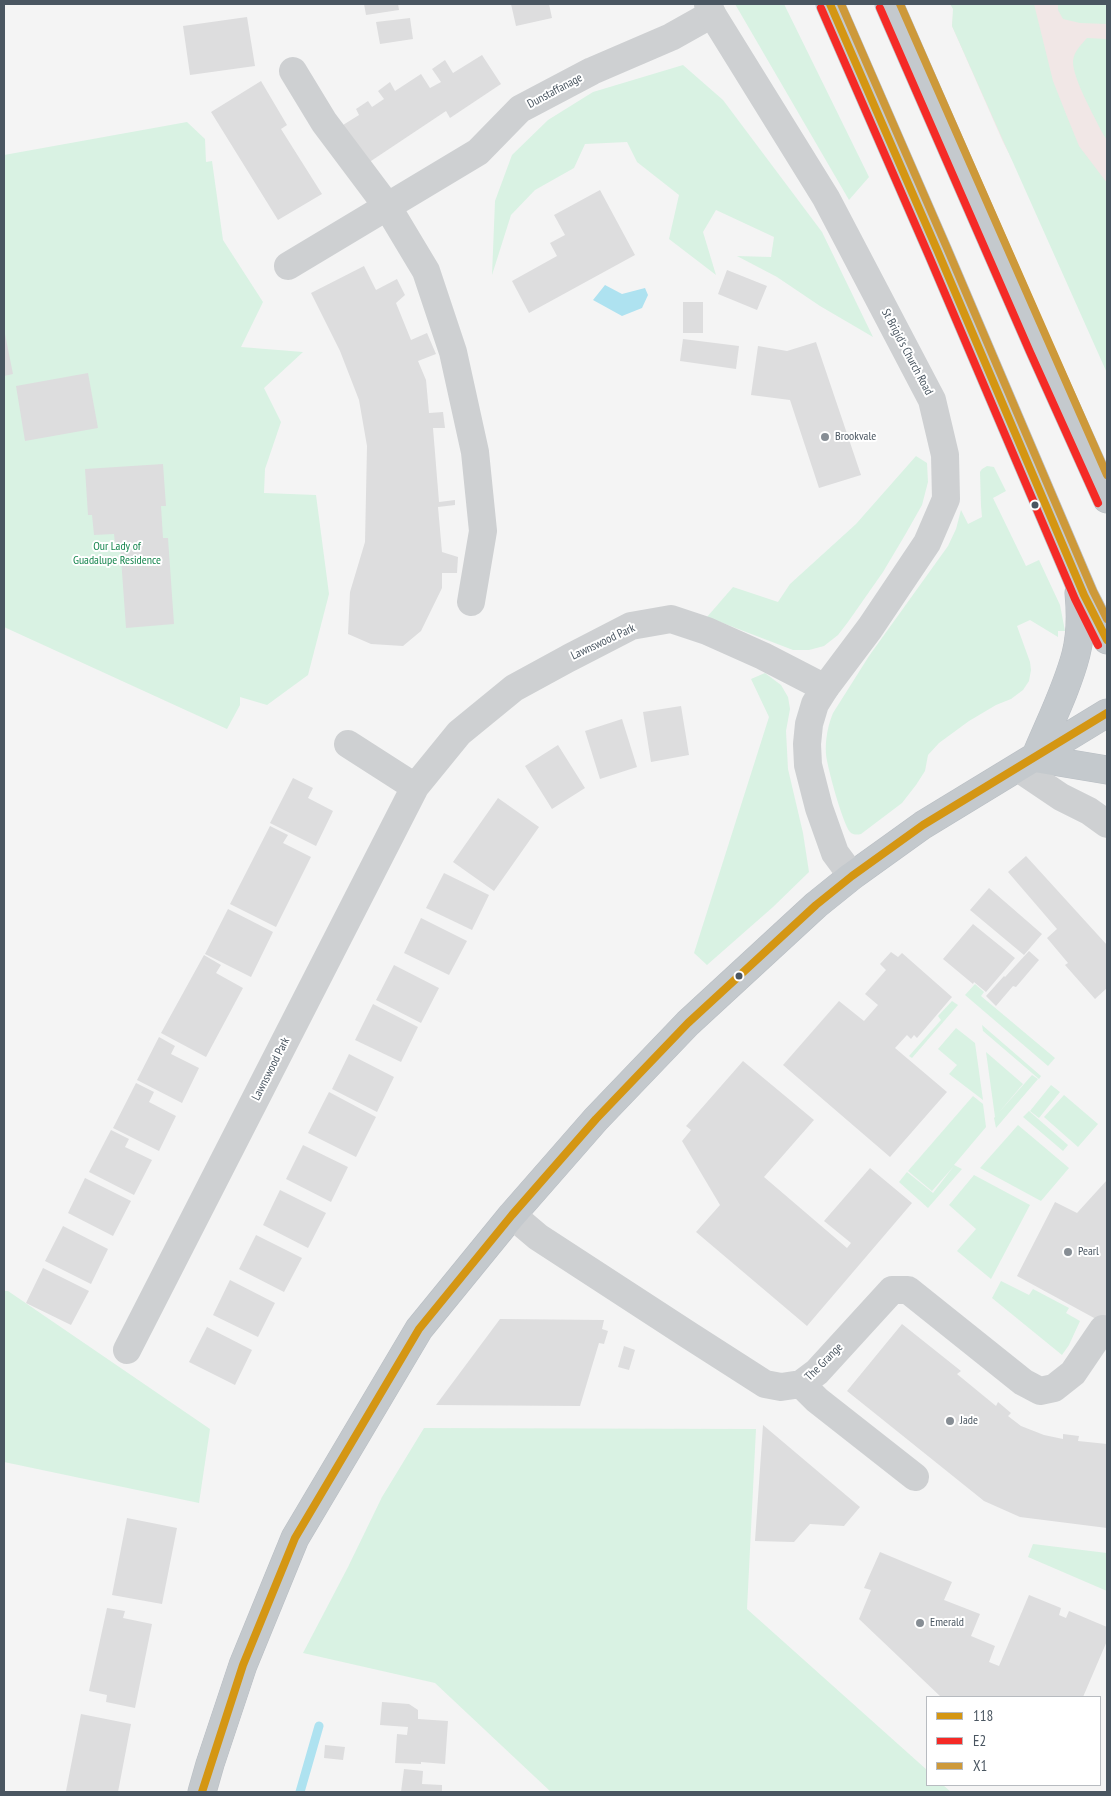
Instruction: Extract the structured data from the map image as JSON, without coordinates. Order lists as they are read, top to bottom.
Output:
{
  "streets": {
    "street": [
      "Dunstaffanage",
      "St Brigid's Church Road",
      "Lawnswood Park",
      "The Grange"
    ]
  },
  "crossings": [
    ["Dunstaffanage", "St Brigid's Church Road"],
    ["St Brigid's Church Road", "Lawnswood Park"]
  ],
  "parks": ["Our Lady of Guadalupe Residence"],
  "places": [
    "Brookvale",
    "Pearl",
    "Jade",
    "Emerald"
  ],
  "lines": ["transit line 118", "transit line X1", "transit line E2"],
  "legend": ["118", "E2", "X1"]
}
